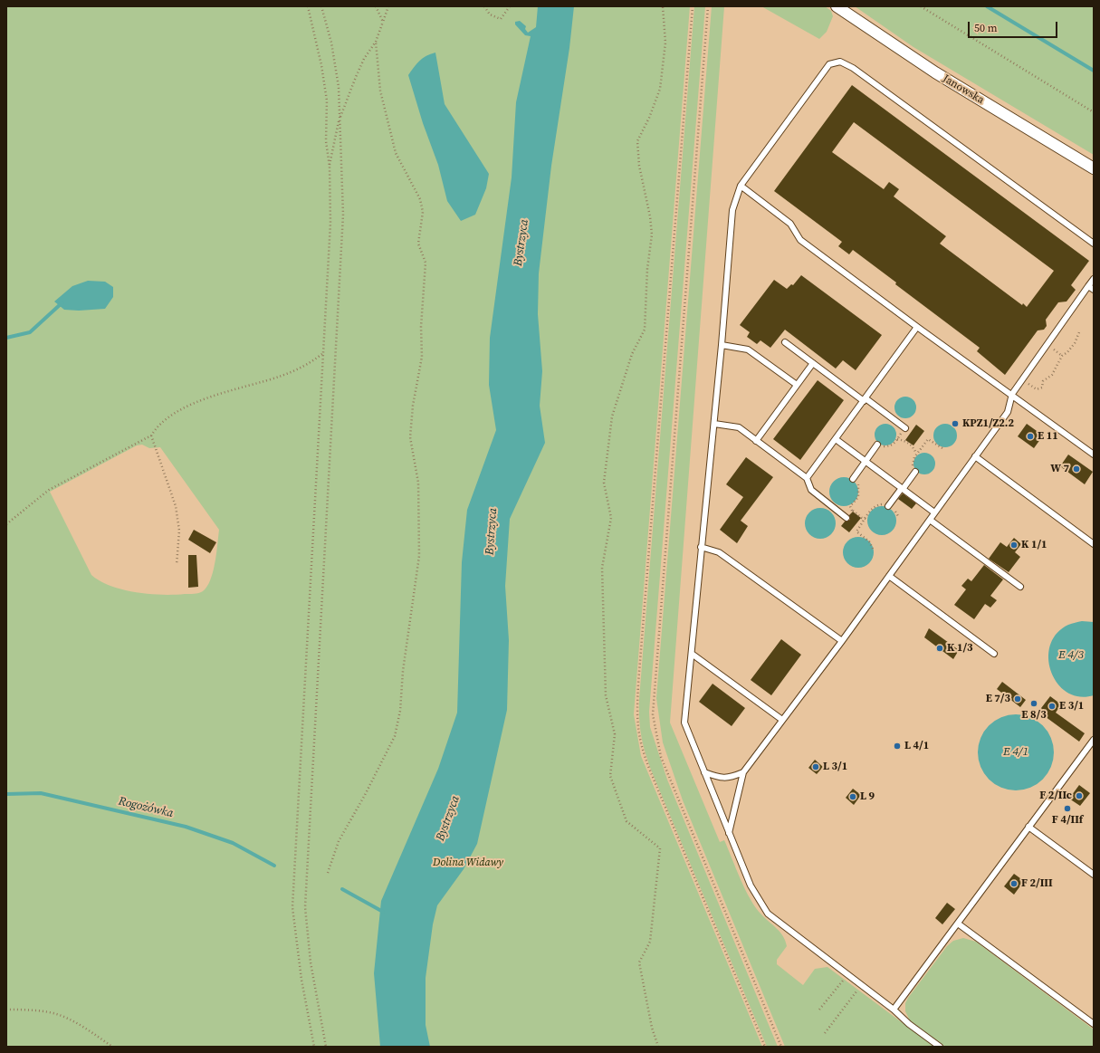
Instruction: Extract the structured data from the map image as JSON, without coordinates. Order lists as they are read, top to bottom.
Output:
{
  "streets": {
    "street": ["Janowska"]
  },
  "water": [
    "Bystrzyca",
    "E 4/3",
    "E 4/1",
    "Rogożówka"
  ],
  "parks": ["Dolina Widawy"],
  "places": [
    "KPZ1/Z2.2",
    "E 11",
    "W 7",
    "K 1/1",
    "K 1/3",
    "E 7/3",
    "E 8/3",
    "E 3/1",
    "L 4/1",
    "L 3/1",
    "F 2/IIc",
    "L 9",
    "F 4/IIf",
    "F 2/III"
  ],
  "scale_bar": "50 m"
}
